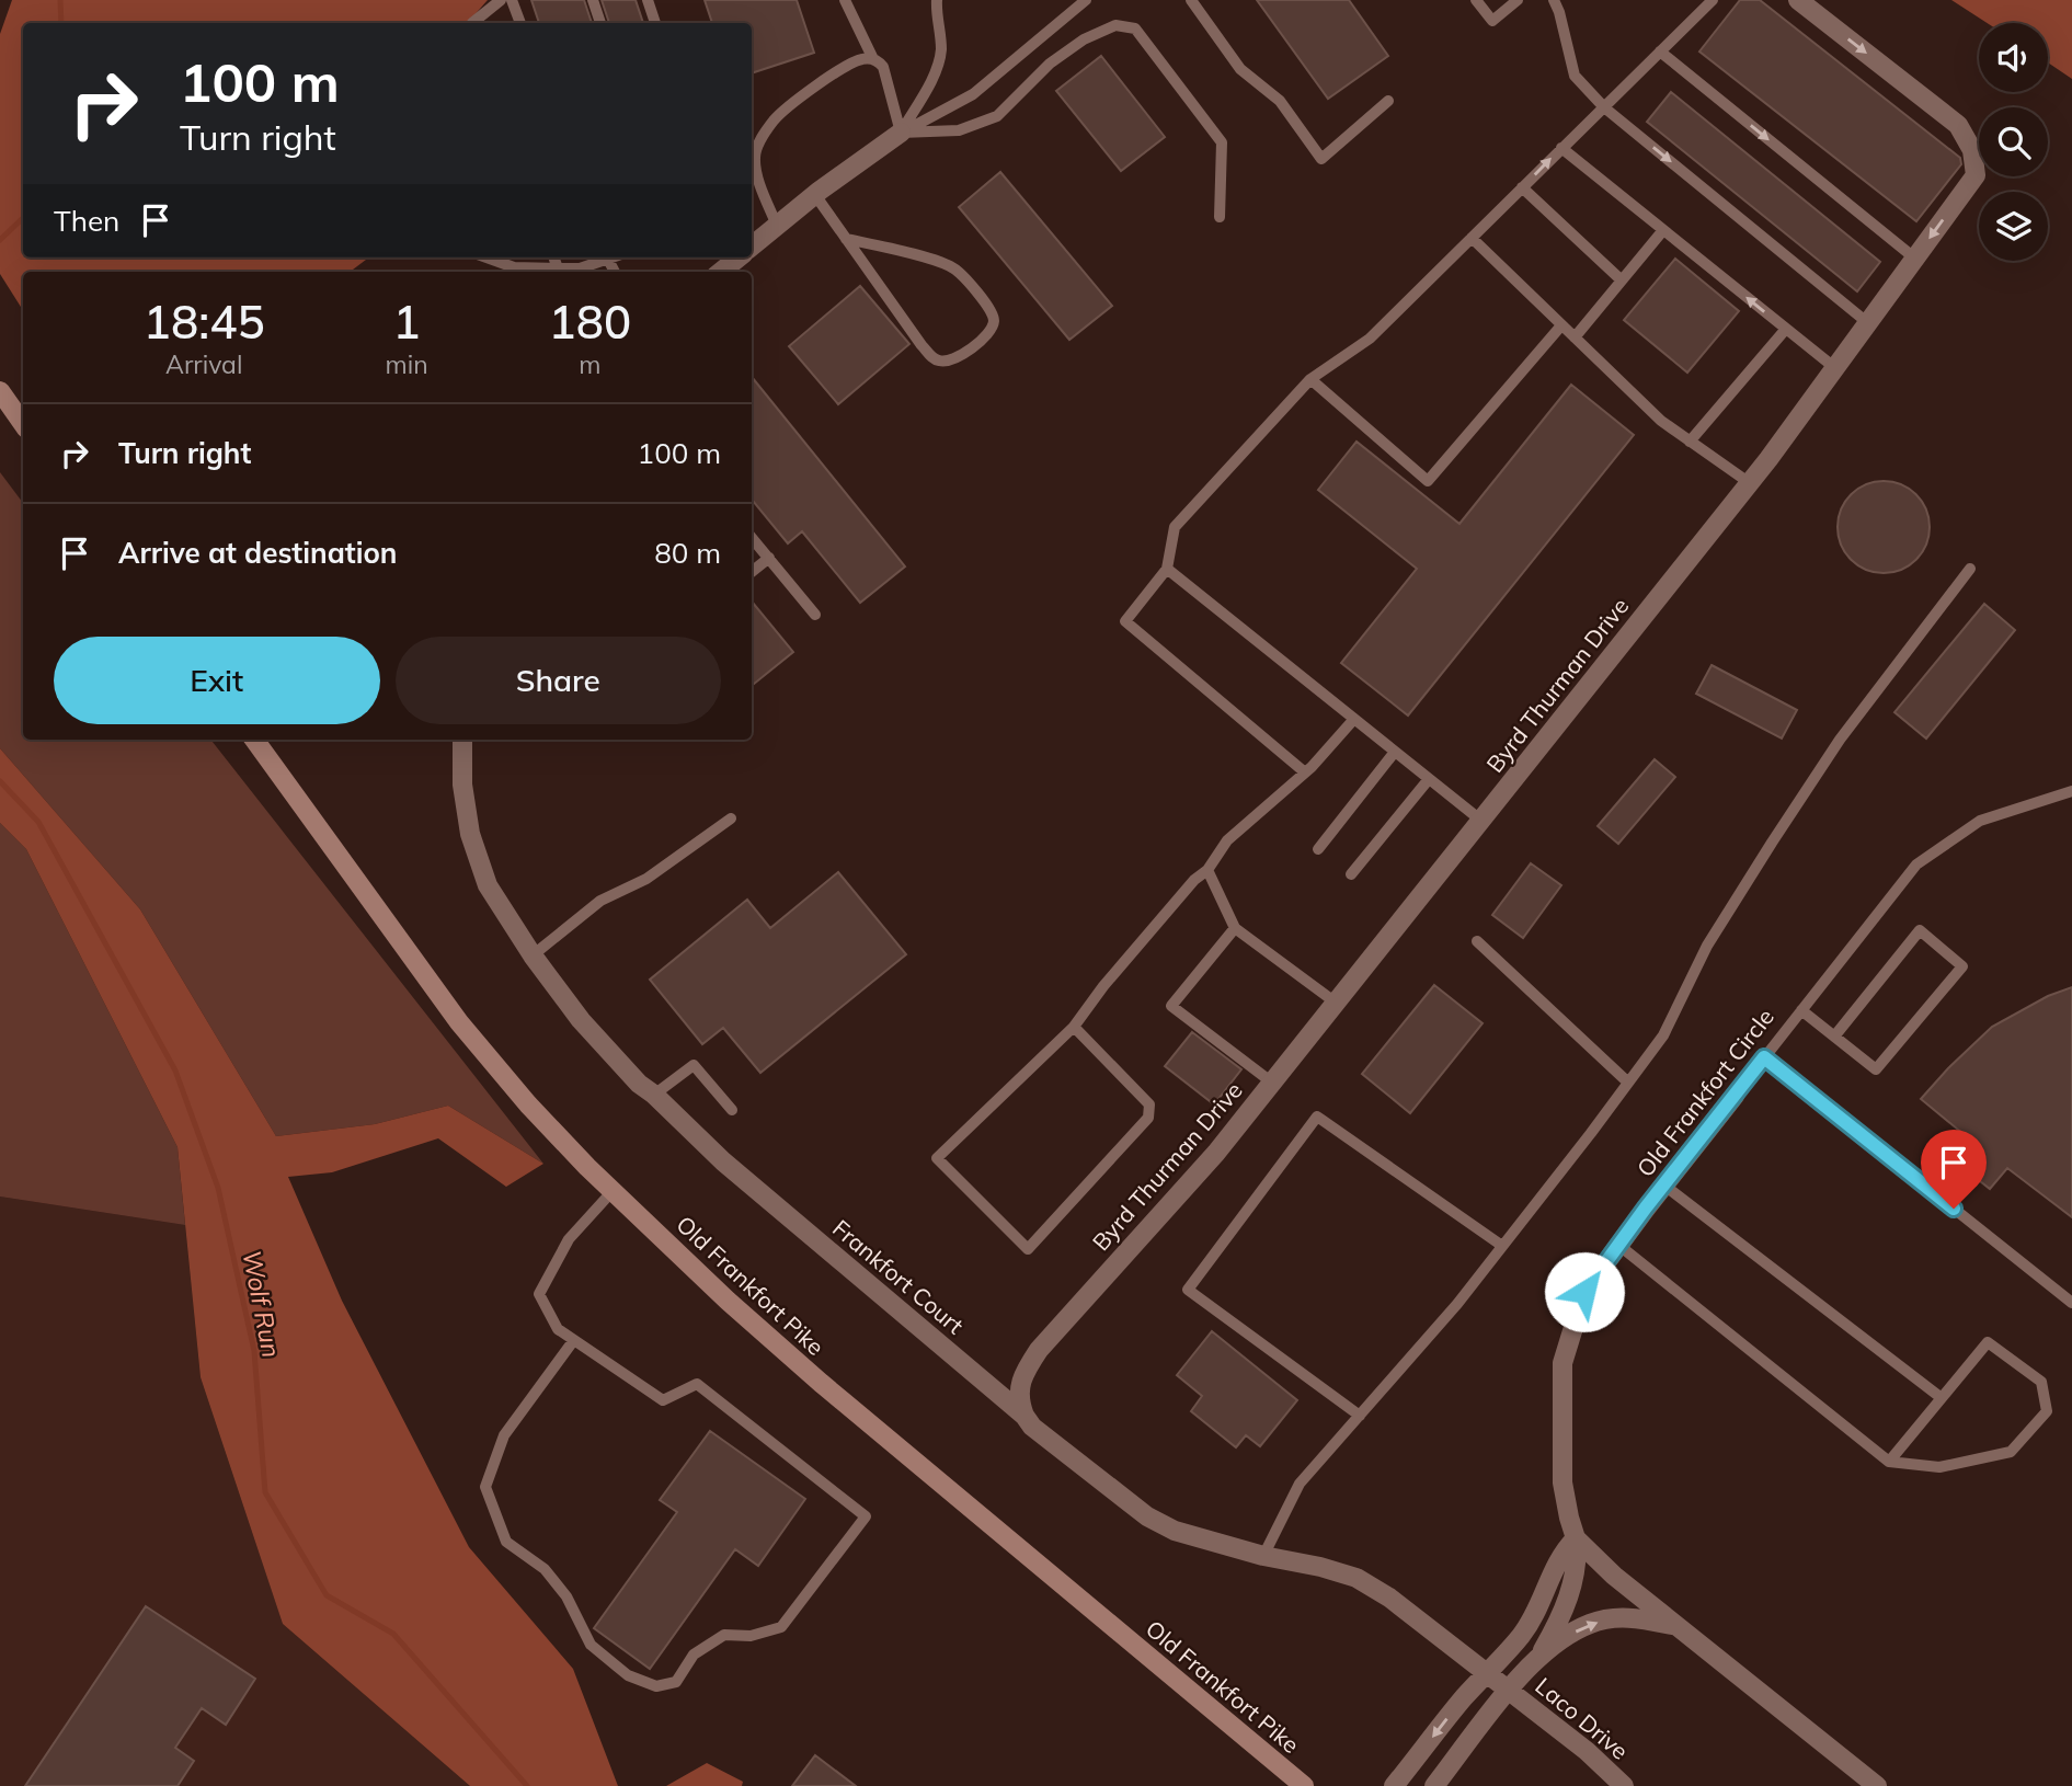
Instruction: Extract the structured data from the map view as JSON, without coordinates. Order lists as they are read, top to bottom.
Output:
{
  "streets": {
    "main road": ["Old Frankfort Pike"],
    "street": [
      "Byrd Thurman Drive",
      "Old Frankfort Circle",
      "Frankfort Court",
      "Laco Drive"
    ]
  },
  "crossings": [
    ["Byrd Thurman Drive", "Frankfort Court"],
    ["Frankfort Court", "Laco Drive"]
  ],
  "water": ["Wolf Run"],
  "page": {
    "turn": ["100 m", "Turn right"],
    "then": "Then",
    "eta": [
      "18:45",
      "Arrival",
      "1",
      "min",
      "180",
      "m"
    ],
    "list": [
      {
        "name": "Turn right",
        "value": "100 m"
      },
      {
        "name": "Arrive at destination",
        "value": "80 m"
      }
    ],
    "buttons": ["Exit", "Share"]
  }
}
